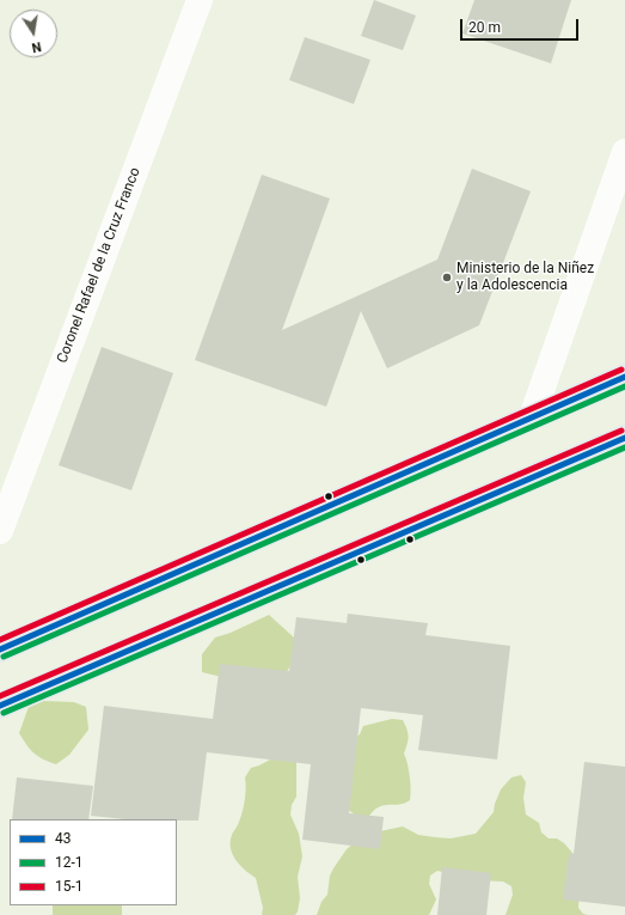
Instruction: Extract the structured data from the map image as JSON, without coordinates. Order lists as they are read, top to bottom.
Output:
{
  "streets": {
    "street": ["Coronel Rafael de la Cruz Franco"]
  },
  "places": ["Ministerio de la Niñez y la Adolescencia"],
  "lines": ["transit line 15-1", "transit line 43", "transit line 12-1"],
  "legend": ["43", "12-1", "15-1"],
  "scale_bar": "20 m",
  "north": "bottom"
}
